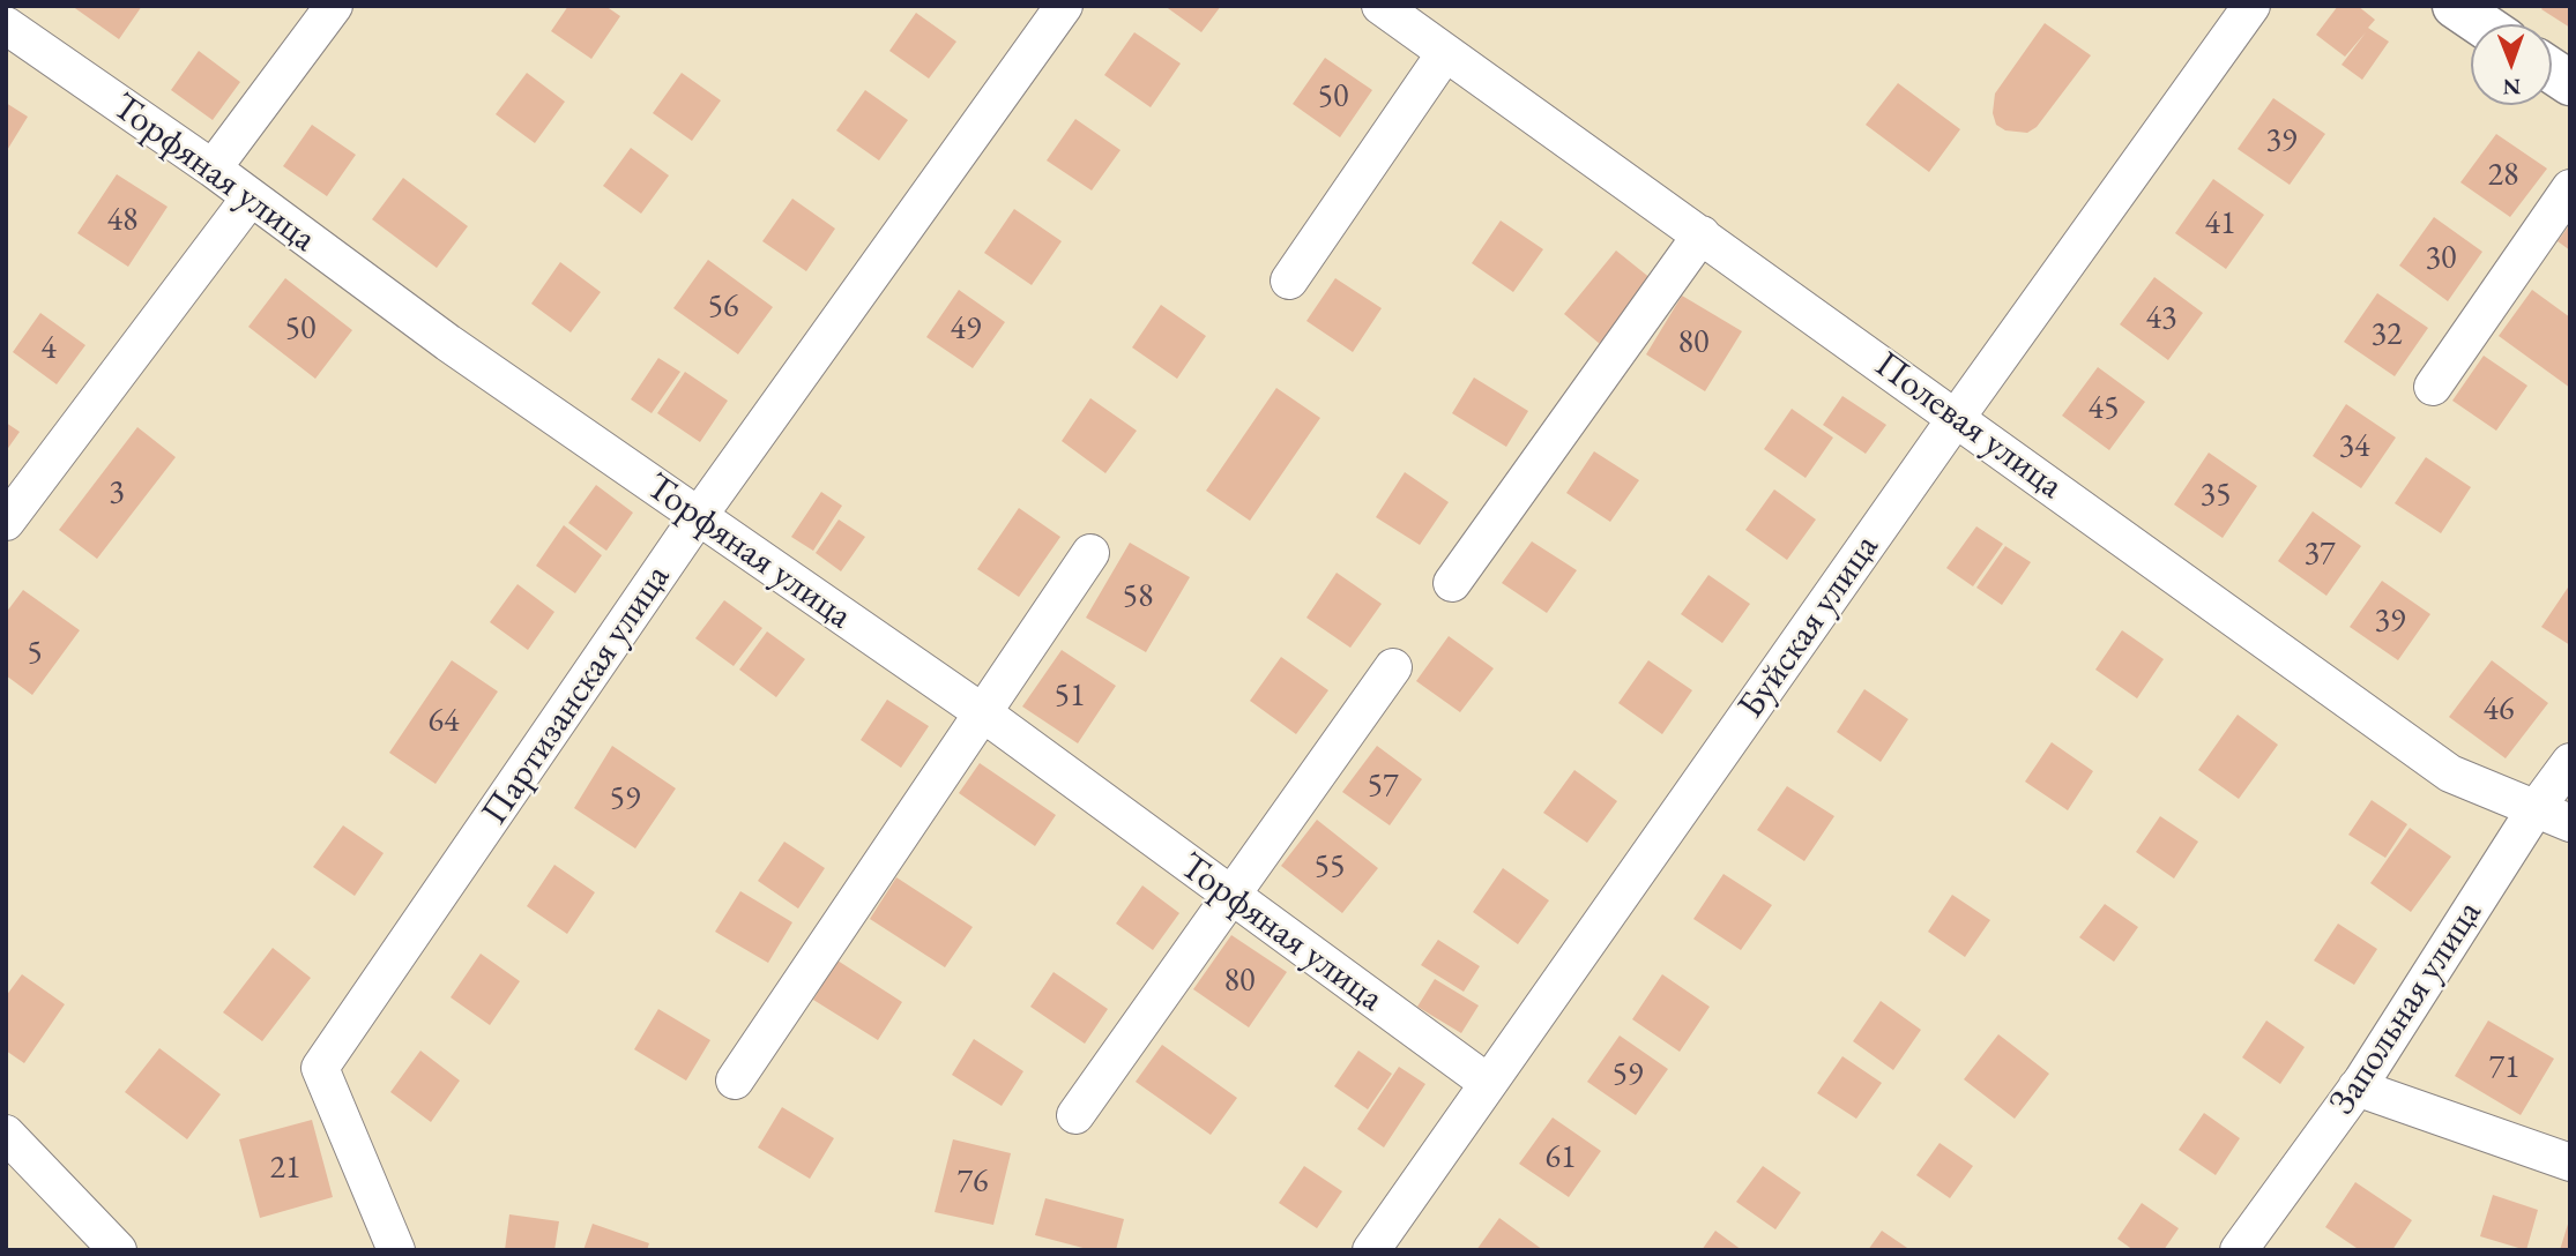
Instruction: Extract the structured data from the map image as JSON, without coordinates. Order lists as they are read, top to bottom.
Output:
{
  "streets": {
    "street": [
      "Торфяная улица",
      "Полевая улица",
      "Буйская улица",
      "Партизанская улица",
      "Запольная улица"
    ]
  },
  "crossings": [
    ["Торфяная улица", "Буйская улица"],
    ["Торфяная улица", "Партизанская улица"],
    ["Полевая улица", "Буйская улица"],
    ["Полевая улица", "Запольная улица"]
  ],
  "house_numbers": [
    "50",
    "39",
    "28",
    "48",
    "41",
    "30",
    "56",
    "43",
    "50",
    "49",
    "32",
    "80",
    "4",
    "45",
    "34",
    "3",
    "35",
    "37",
    "58",
    "39",
    "5",
    "51",
    "46",
    "64",
    "57",
    "59",
    "55",
    "80",
    "71",
    "59",
    "61",
    "21",
    "76"
  ],
  "north": "bottom"
}
